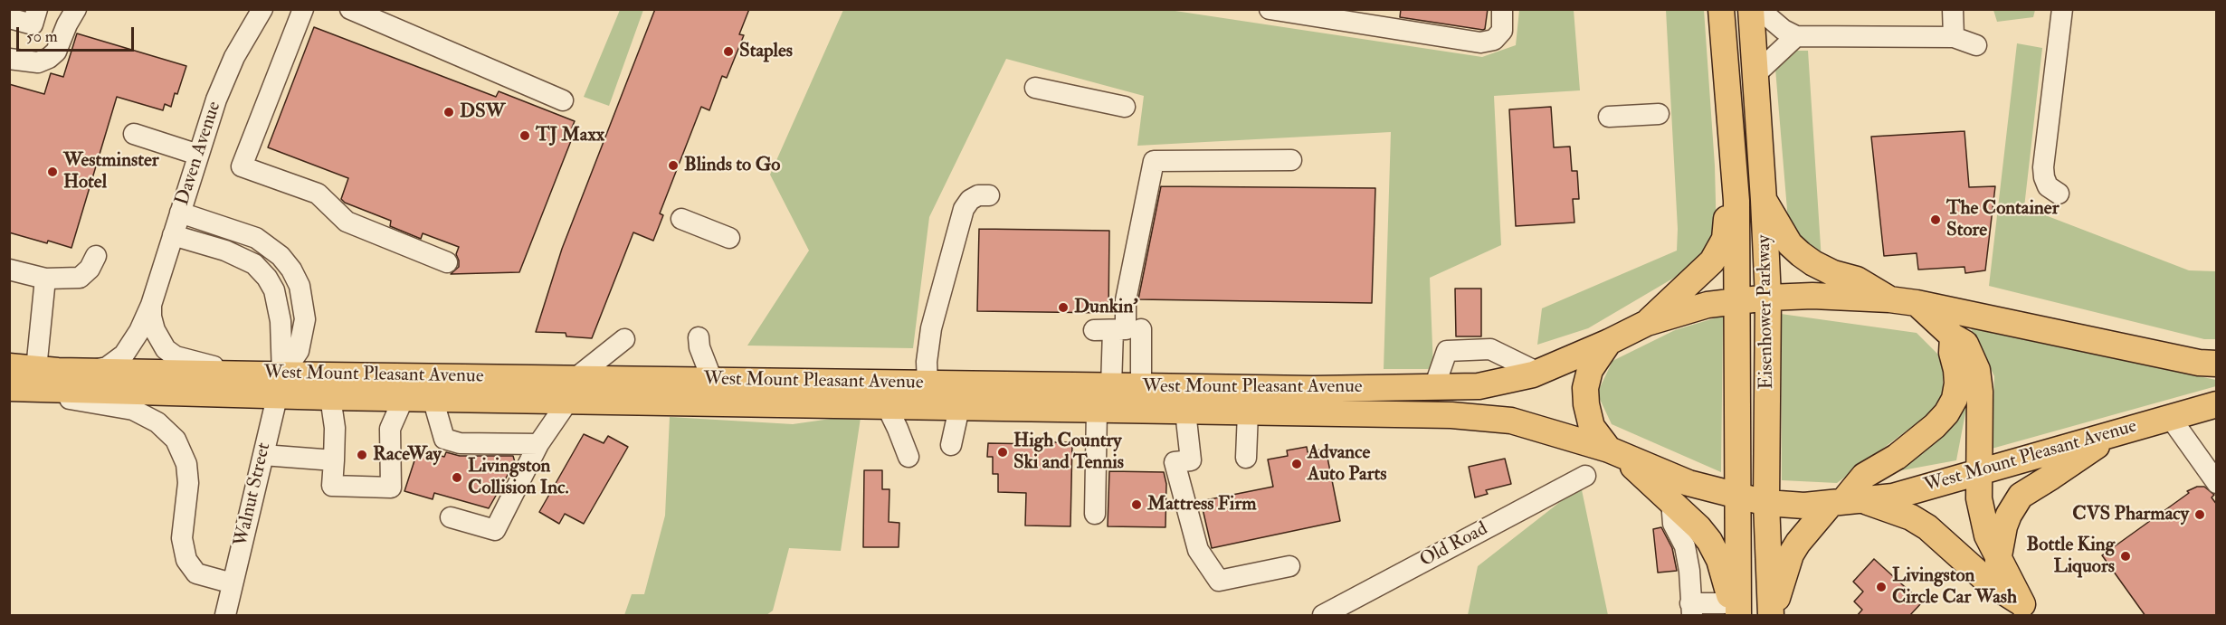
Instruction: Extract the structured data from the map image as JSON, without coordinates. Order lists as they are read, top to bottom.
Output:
{
  "streets": {
    "main road": ["Eisenhower Parkway", "West Mount Pleasant Avenue"],
    "street": ["Daven Avenue", "Walnut Street", "Old Road"]
  },
  "crossings": [
    ["Daven Avenue", "West Mount Pleasant Avenue"],
    ["Daven Avenue", "Walnut Street"],
    ["Eisenhower Parkway", "West Mount Pleasant Avenue"],
    ["West Mount Pleasant Avenue", "Walnut Street"]
  ],
  "places": [
    "Staples",
    "DSW",
    "TJ Maxx",
    "Blinds to Go",
    "Westminster Hotel",
    "The Container Store",
    "Dunkin'",
    "High Country Ski and Tennis",
    "RaceWay",
    "Advance Auto Parts",
    "Livingston Collision Inc.",
    "Mattress Firm",
    "CVS Pharmacy",
    "Bottle King Liquors",
    "Livingston Circle Car Wash"
  ],
  "scale_bar": "50 m"
}
